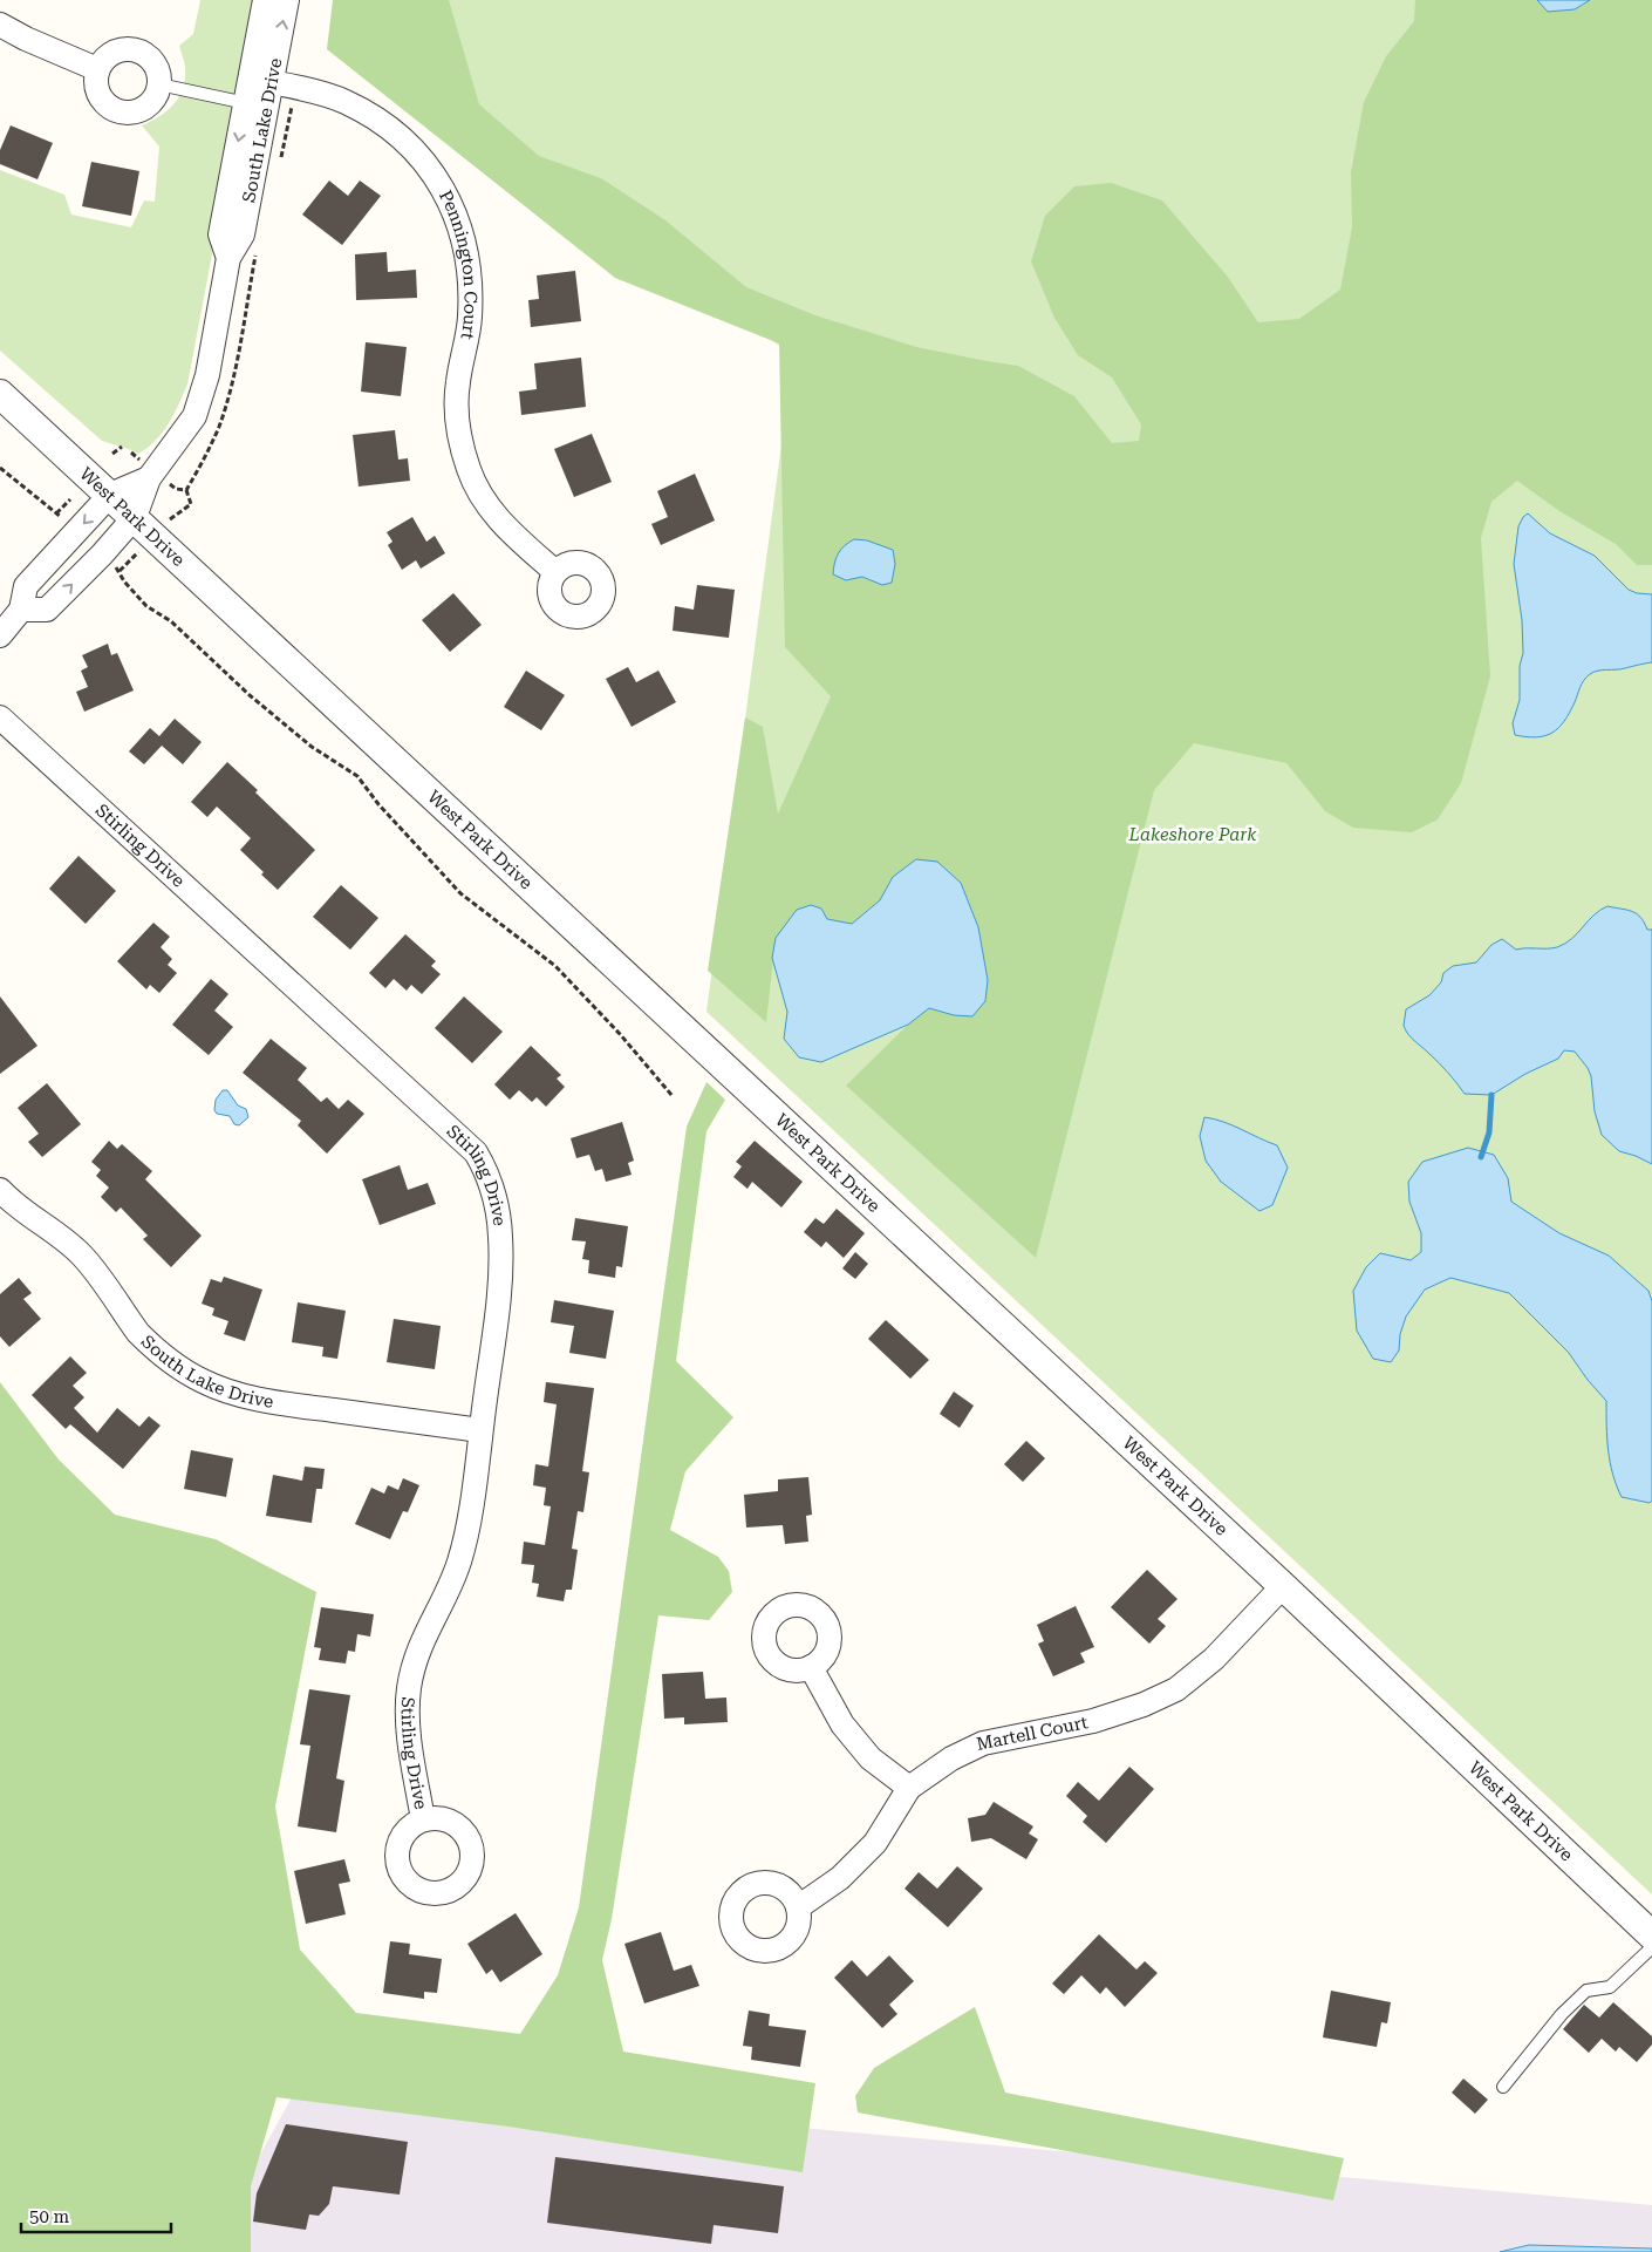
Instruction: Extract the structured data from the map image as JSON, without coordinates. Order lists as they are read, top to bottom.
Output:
{
  "streets": {
    "street": [
      "South Lake Drive",
      "Pennington Court",
      "West Park Drive",
      "Stirling Drive",
      "Martell Court"
    ]
  },
  "crossings": [
    ["South Lake Drive", "Pennington Court"],
    ["South Lake Drive", "West Park Drive"],
    ["South Lake Drive", "Stirling Drive"],
    ["West Park Drive", "Martell Court"]
  ],
  "parks": ["Lakeshore Park"],
  "scale_bar": "50 m"
}
